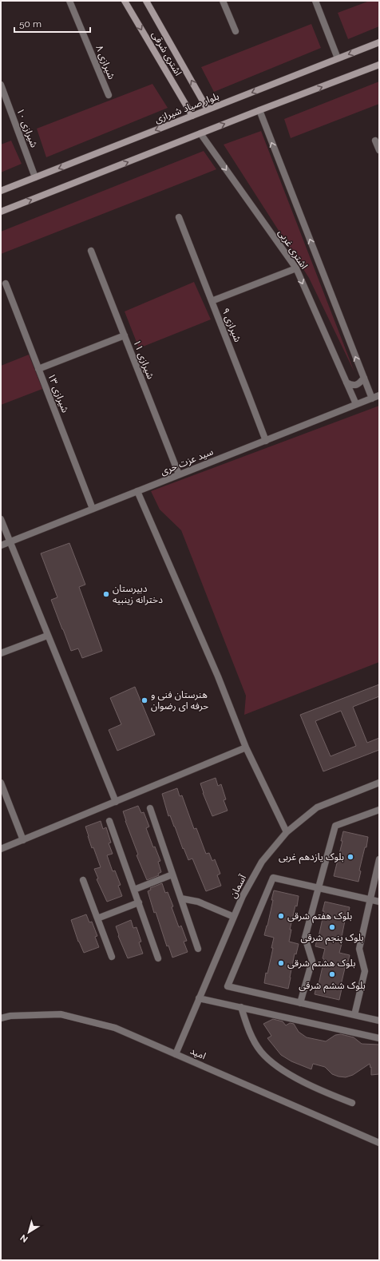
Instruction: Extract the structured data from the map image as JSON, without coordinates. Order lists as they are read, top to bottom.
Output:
{
  "streets": {
    "main road": ["اشتری شرقی", "بلوار صیاد شیرازی"],
    "street": [
      "شیرازی ۸",
      "شیرازی ۱۰",
      "اشتری غربی",
      "شیرازی ۹",
      "شیرازی ۱۱",
      "شیرازی ۱۳",
      "سید عزت حری",
      "آسمان",
      "امید"
    ]
  },
  "crossings": [
    ["اشتری شرقی", "بلوار صیاد شیرازی"],
    ["بلوار صیاد شیرازی", "شیرازی ۱۰"],
    ["اشتری غربی", "سید عزت حری"],
    ["شیرازی ۹", "سید عزت حری"],
    ["شیرازی ۱۱", "سید عزت حری"],
    ["شیرازی ۱۳", "سید عزت حری"],
    ["آسمان", "امید"]
  ],
  "places": [
    "دبیرستان دخترانه زینبیه",
    "هنرستان فنی و حرفه ای رضوان",
    "بلوک یازدهم غربی",
    "بلوک هفتم شرقی",
    "بلوک پنجم شرقی",
    "بلوک هشتم شرقی",
    "بلوک ششم شرقی"
  ],
  "scale_bar": "50 m",
  "north": "bottom left"
}
